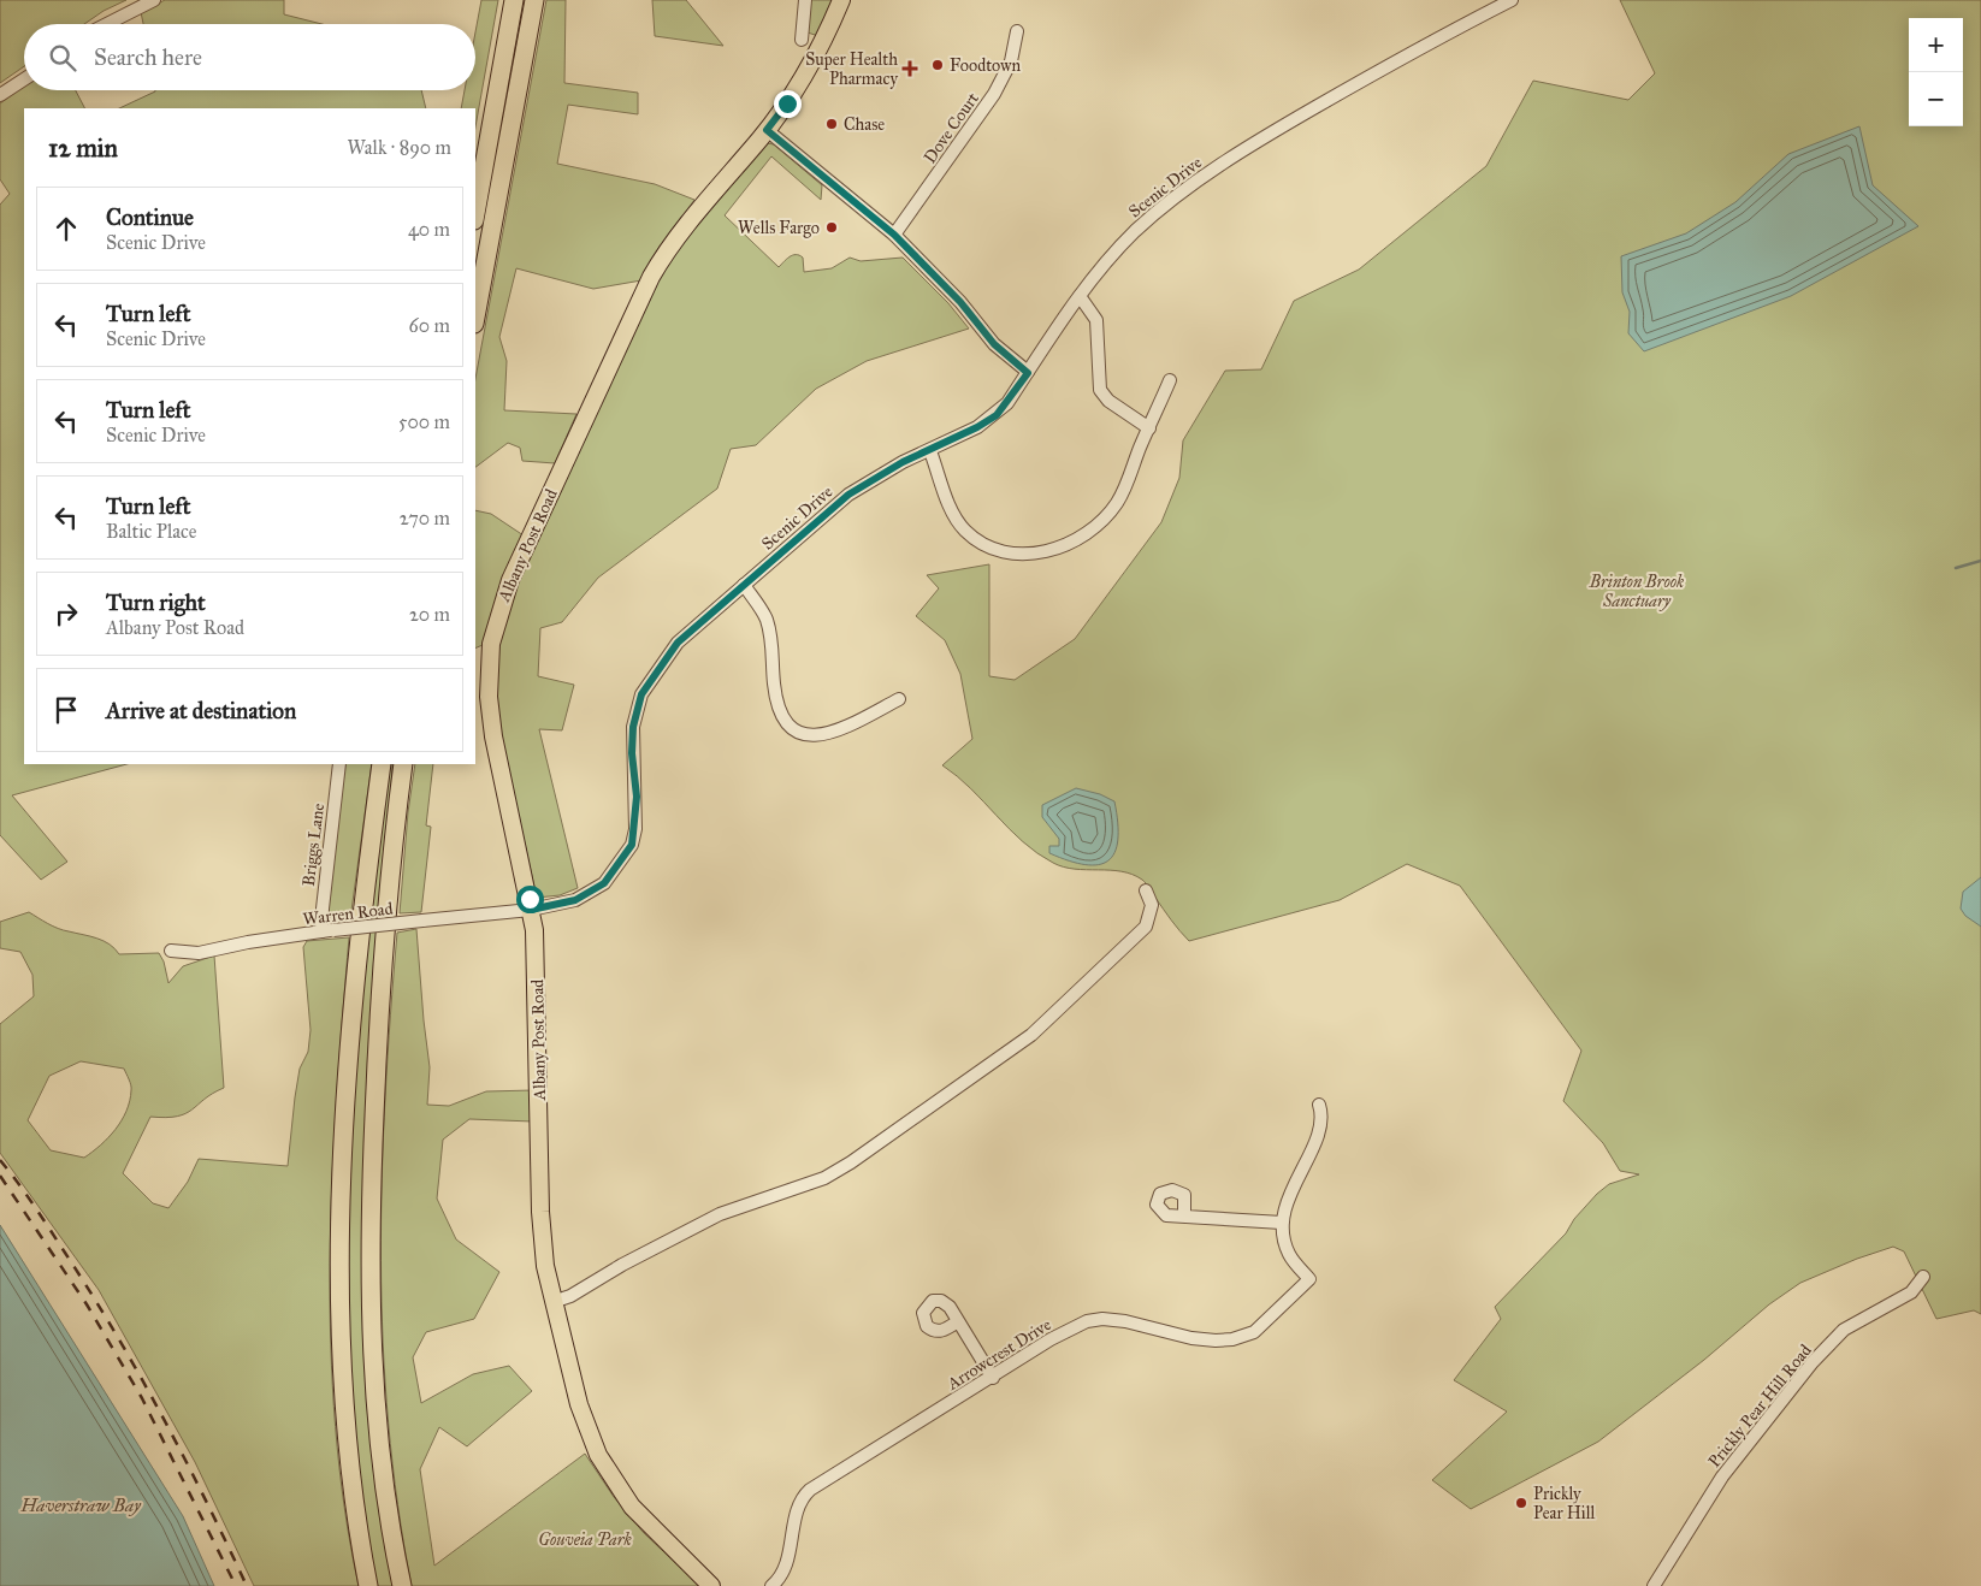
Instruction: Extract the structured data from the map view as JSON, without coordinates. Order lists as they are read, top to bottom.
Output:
{
  "streets": {
    "main road": ["Albany Post Road"],
    "street": [
      "Dove Court",
      "Scenic Drive",
      "Briggs Lane",
      "Warren Road",
      "Arrowcrest Drive",
      "Prickly Pear Hill Road"
    ]
  },
  "crossings": [
    ["Scenic Drive", "Albany Post Road"],
    ["Scenic Drive", "Warren Road"],
    ["Albany Post Road", "Warren Road"],
    ["Briggs Lane", "Warren Road"]
  ],
  "water": ["Haverstraw Bay"],
  "parks": ["Brinton Brook Sanctuary", "Gouveia Park"],
  "places": {
    "other": [
      "Foodtown",
      "Chase",
      "Wells Fargo",
      "Prickly Pear Hill"
    ],
    "health": ["Super Health Pharmacy"]
  },
  "page": {
    "map_buttons": ["+", "−"],
    "search": "Search here",
    "heading": ["12 min", "Walk · 890 m"],
    "list": [
      ["Continue", "Scenic Drive", "40 m"],
      ["Turn left", "Scenic Drive", "60 m"],
      ["Turn left", "Scenic Drive", "500 m"],
      ["Turn left", "Baltic Place", "270 m"],
      ["Turn right", "Albany Post Road", "20 m"],
      "Arrive at destination"
    ]
  }
}
